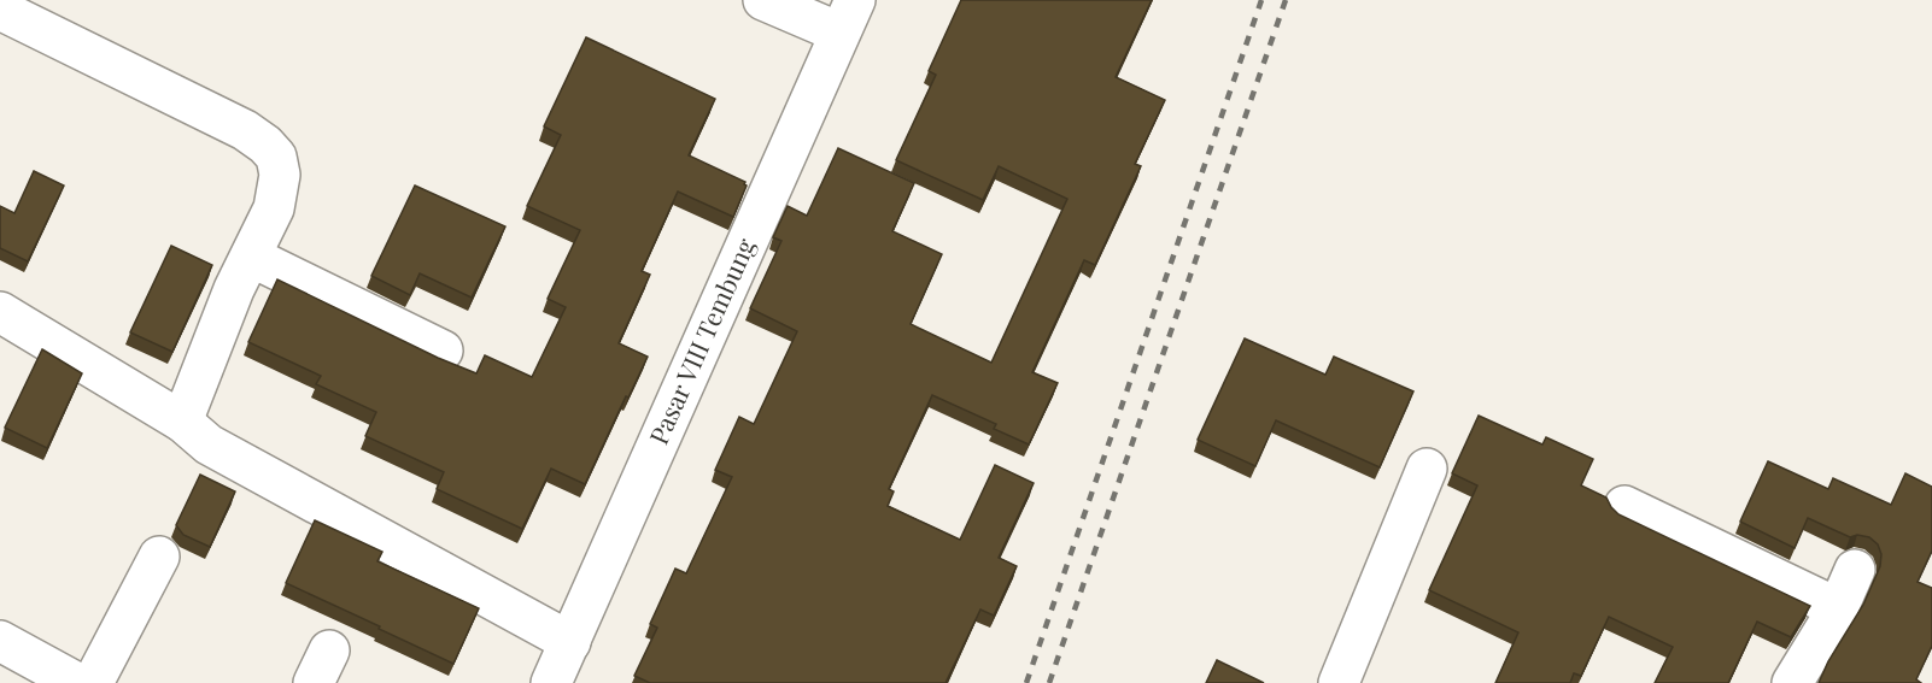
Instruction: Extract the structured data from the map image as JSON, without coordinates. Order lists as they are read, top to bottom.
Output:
{
  "streets": {
    "street": ["Pasar VIII Tembung"]
  }
}
